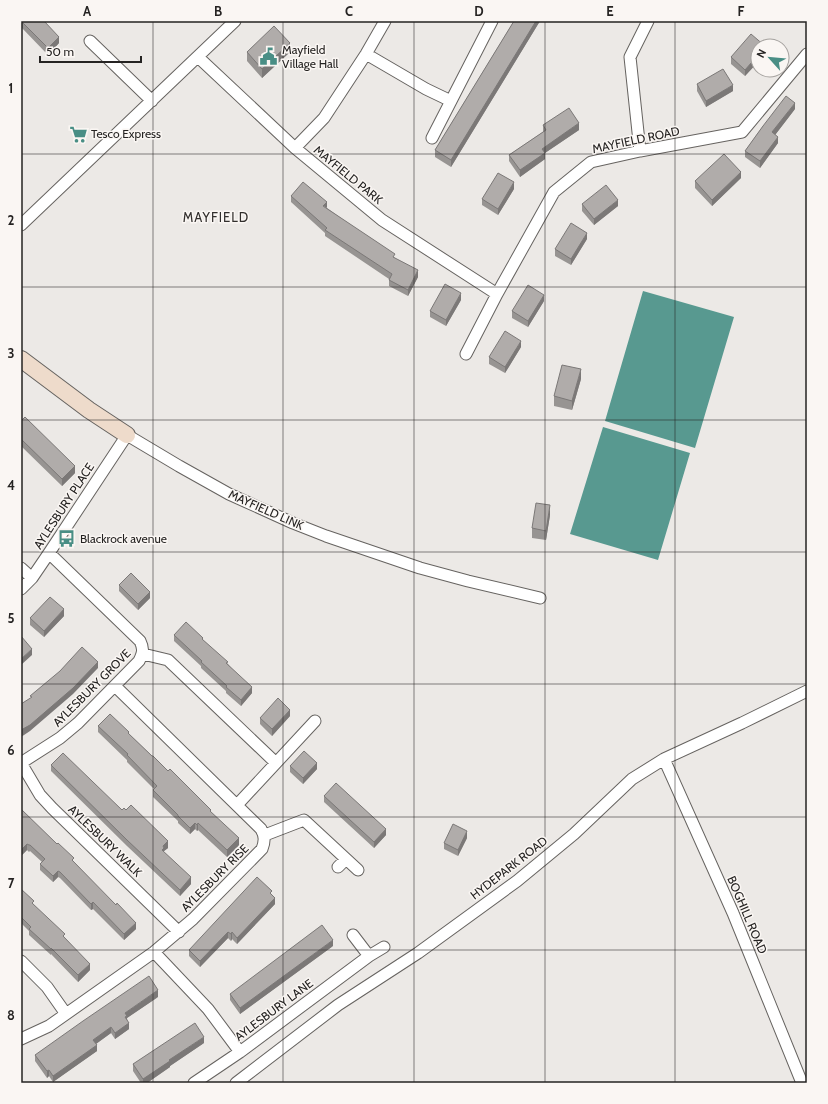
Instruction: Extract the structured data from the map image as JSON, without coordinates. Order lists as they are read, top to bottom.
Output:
{
  "streets": {
    "street": [
      "MAYFIELD ROAD",
      "MAYFIELD PARK",
      "AYLESBURY PLACE",
      "MAYFIELD LINK",
      "AYLESBURY GROVE",
      "AYLESBURY WALK",
      "HYDEPARK ROAD",
      "AYLESBURY RISE",
      "BOGHILL ROAD",
      "AYLESBURY LANE"
    ]
  },
  "crossings": [
    ["MAYFIELD ROAD", "MAYFIELD PARK"],
    ["AYLESBURY PLACE", "MAYFIELD LINK"],
    ["AYLESBURY PLACE", "AYLESBURY GROVE"],
    ["AYLESBURY GROVE", "AYLESBURY WALK"],
    ["AYLESBURY WALK", "AYLESBURY RISE"],
    ["HYDEPARK ROAD", "BOGHILL ROAD"]
  ],
  "districts": ["MAYFIELD"],
  "places": {
    "public building": ["Mayfield Village Hall"],
    "supermarket": ["Tesco Express"],
    "bus stop": ["Blackrock avenue"]
  },
  "scale_bar": "50 m",
  "north": "top left",
  "grid": {
    "columns": [
      "A",
      "B",
      "C",
      "D",
      "E",
      "F"
    ],
    "rows": [
      "1",
      "2",
      "3",
      "4",
      "5",
      "6",
      "7",
      "8"
    ]
  }
}
